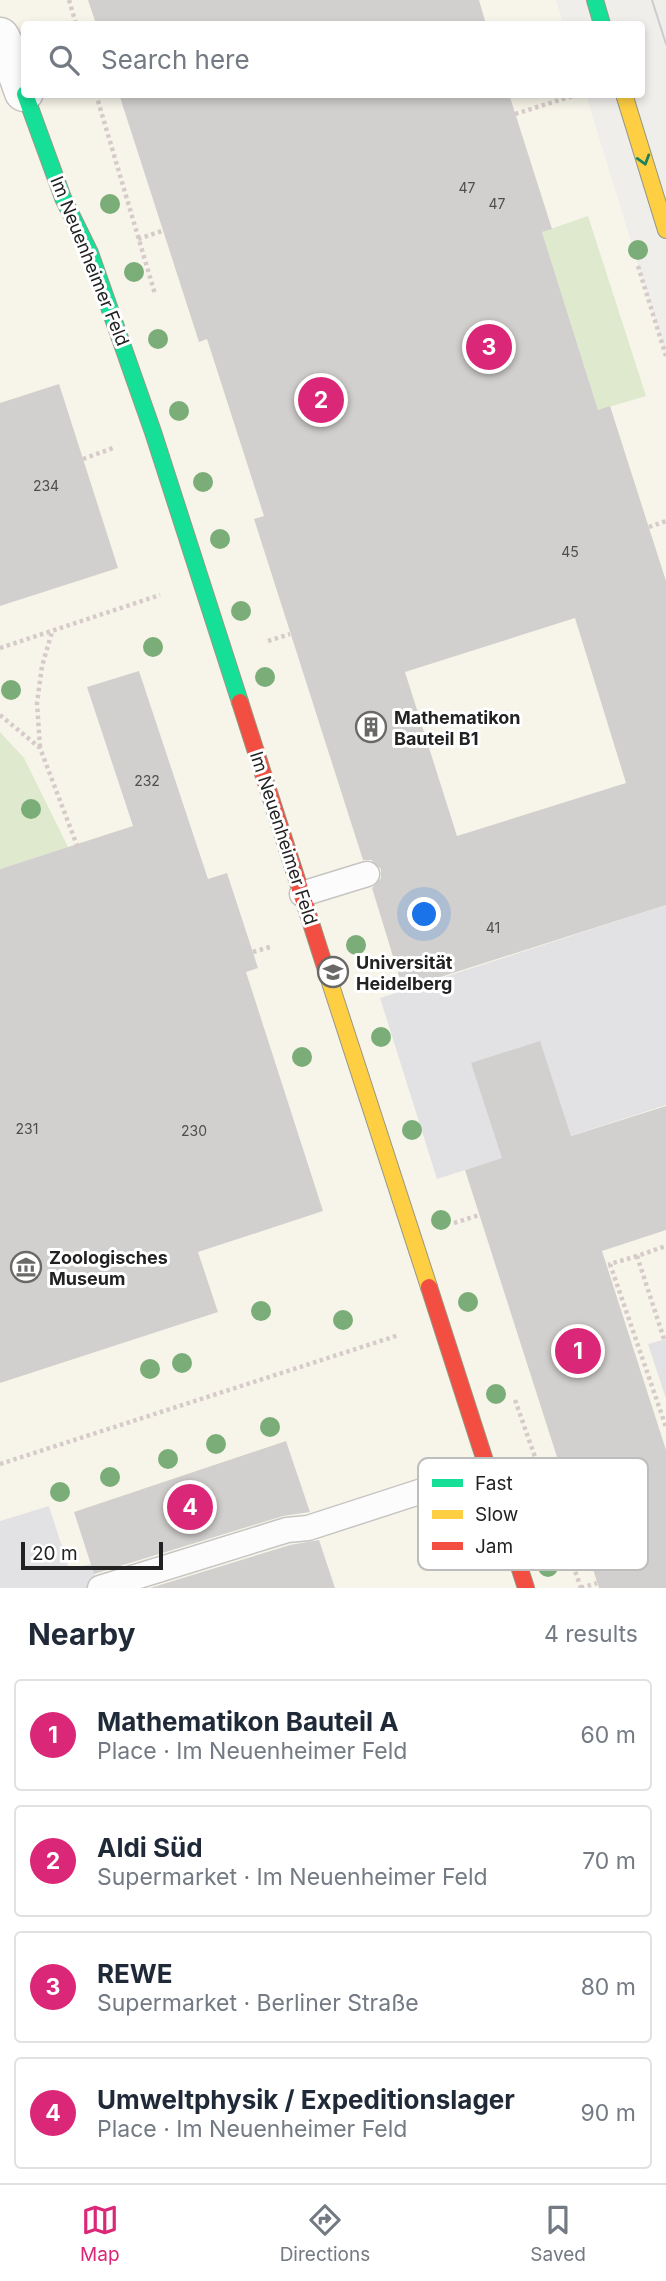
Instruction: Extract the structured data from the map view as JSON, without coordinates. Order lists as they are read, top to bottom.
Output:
{
  "streets": {
    "street": ["Im Neuenheimer Feld"]
  },
  "places": {
    "building": ["Mathematikon Bauteil B1"],
    "school or university": ["Universität Heidelberg"],
    "museum": ["Zoologisches Museum"]
  },
  "house_numbers": [
    "47",
    "47",
    "234",
    "45",
    "232",
    "41",
    "231",
    "230"
  ],
  "legend": ["Fast", "Slow", "Jam"],
  "scale_bar": "20 m",
  "page": {
    "search": "Search here",
    "pins": [
      "3",
      "2",
      "1",
      "4"
    ],
    "scale": "20 m",
    "heading": ["Nearby", "4 results"],
    "list": [
      {
        "mark": "1",
        "name": "Mathematikon Bauteil A",
        "note": "Place · Im Neuenheimer Feld",
        "value": "60 m"
      },
      {
        "mark": "2",
        "name": "Aldi Süd",
        "note": "Supermarket · Im Neuenheimer Feld",
        "value": "70 m"
      },
      {
        "mark": "3",
        "name": "REWE",
        "note": "Supermarket · Berliner Straße",
        "value": "80 m"
      },
      {
        "mark": "4",
        "name": "Umweltphysik / Expeditionslager",
        "note": "Place · Im Neuenheimer Feld",
        "value": "90 m"
      }
    ],
    "nav": ["Map", "Directions", "Saved"]
  }
}
